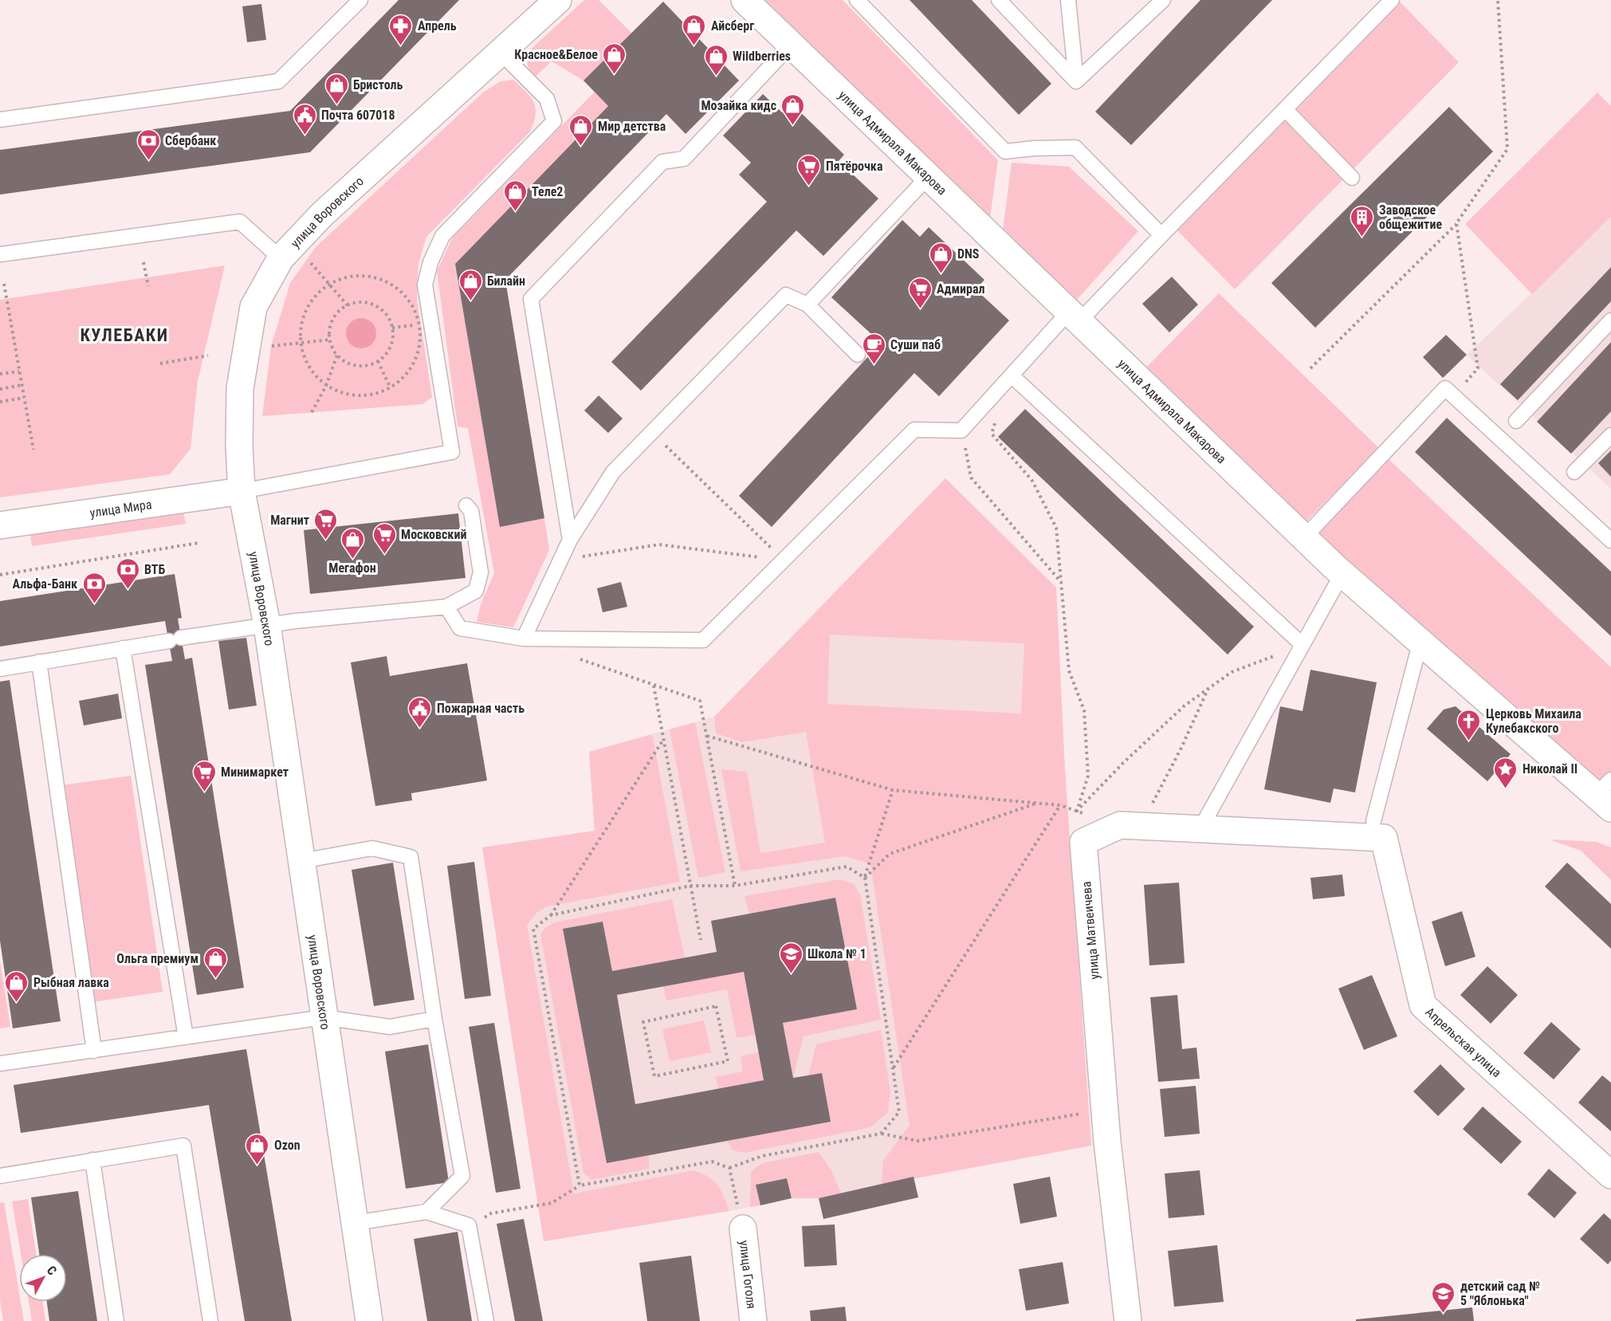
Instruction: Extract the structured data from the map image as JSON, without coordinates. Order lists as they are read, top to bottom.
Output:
{
  "streets": {
    "street": [
      "улица Адмирала Макарова",
      "улица Воровского",
      "улица Мира",
      "улица Матвеичева",
      "Апрельская улица",
      "улица Гоголя"
    ]
  },
  "crossings": [
    ["улица Воровского", "улица Мира"],
    ["улица Матвеичева", "Апрельская улица"]
  ],
  "districts": ["КУЛЕБАКИ"],
  "places": {
    "pharmacy": ["Апрель"],
    "shop": [
      "Айсберг",
      "Красное&Белое",
      "Wildberries",
      "Бристоль",
      "Мозайка кидс",
      "Мир детства",
      "Теле2",
      "DNS",
      "Билайн",
      "Мегафон",
      "Ольга премиум",
      "Рыбная лавка",
      "Ozon"
    ],
    "public building": ["Почта 607018", "Пожарная часть"],
    "bank": ["Сбербанк", "ВТБ", "Альфа-Банк"],
    "supermarket": [
      "Пятёрочка",
      "Адмирал",
      "Магнит",
      "Московский",
      "Минимаркет"
    ],
    "building": ["Заводское общежитие"],
    "cafe": ["Суши паб"],
    "church": ["Церковь Михаила Кулебакского"],
    "place": ["Николай II"],
    "school or university": ["Школа № 1", "детский сад № 5 \"Яблонька\""]
  },
  "north": "top right"
}
